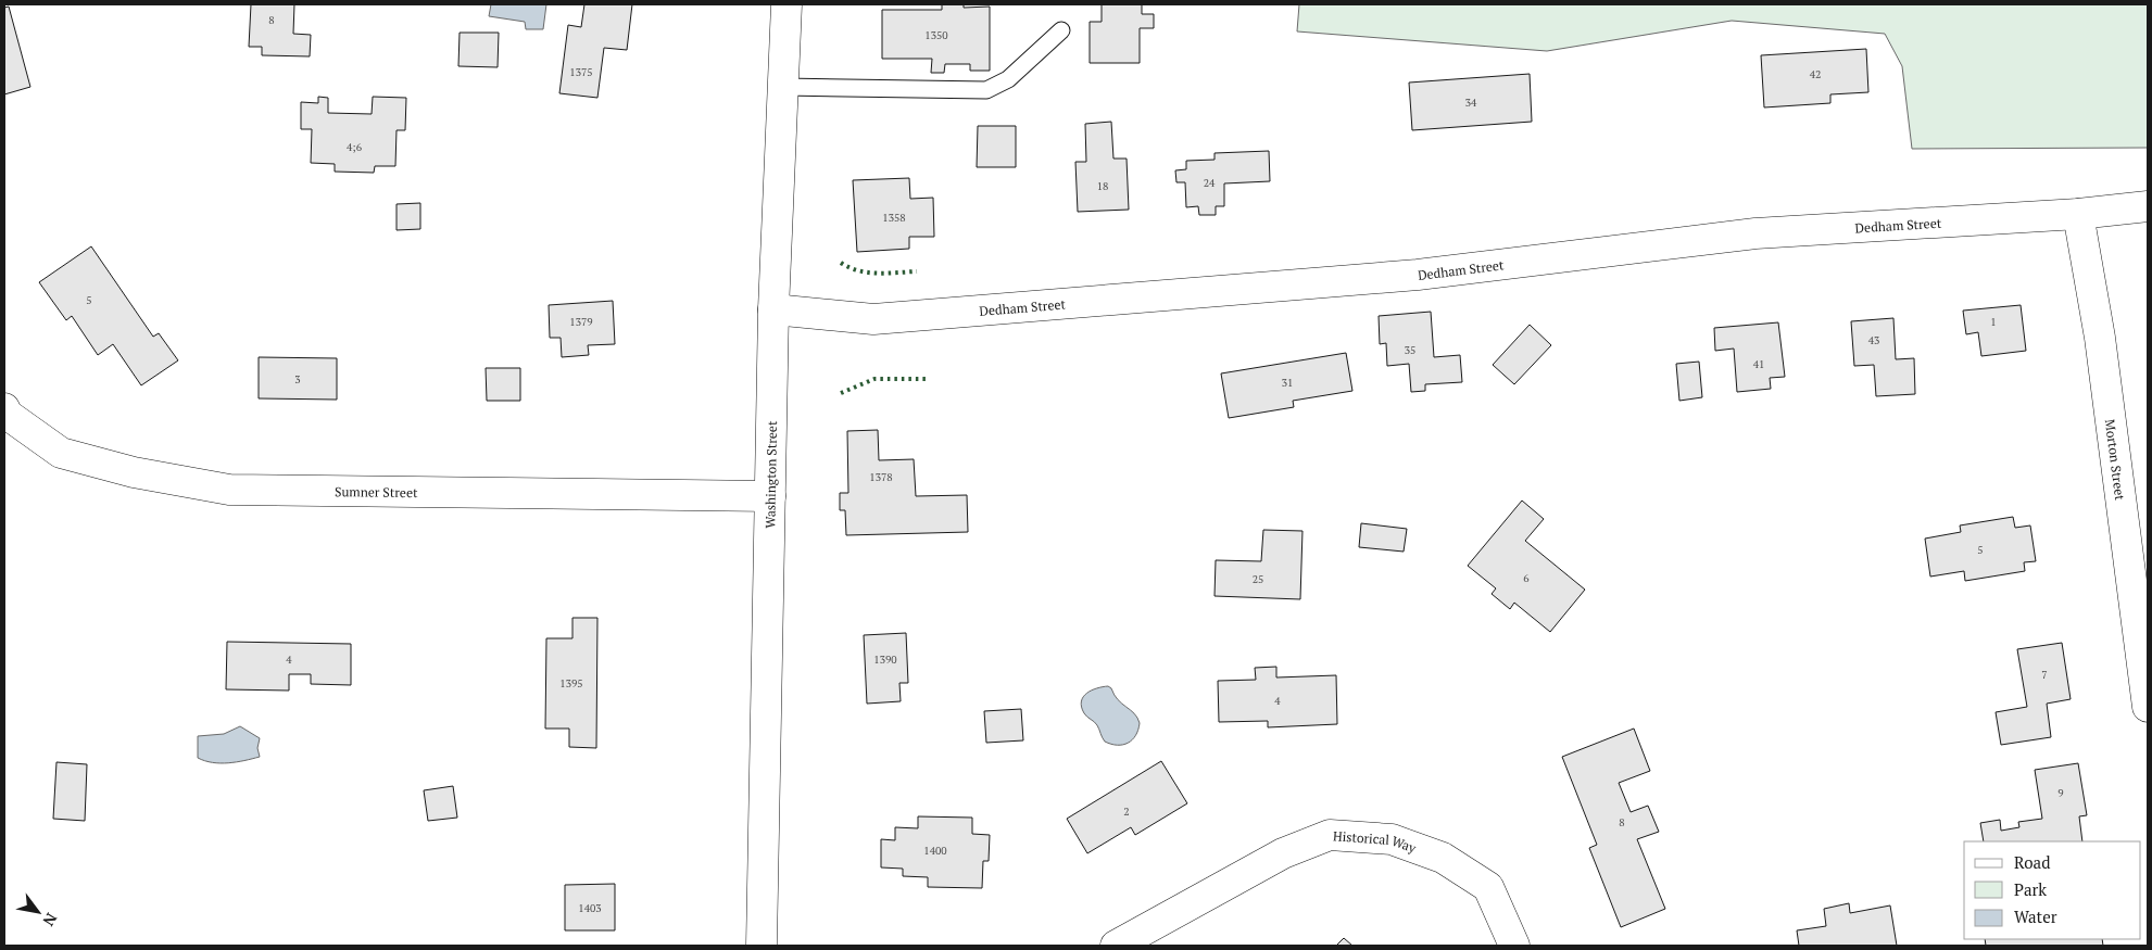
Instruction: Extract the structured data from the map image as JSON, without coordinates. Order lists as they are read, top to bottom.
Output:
{
  "streets": {
    "main road": [
      "Dedham Street",
      "Morton Street",
      "Washington Street",
      "Sumner Street",
      "Historical Way"
    ]
  },
  "crossings": [
    ["Dedham Street", "Morton Street"],
    ["Dedham Street", "Washington Street"],
    ["Washington Street", "Sumner Street"]
  ],
  "house_numbers": [
    "8",
    "1350",
    "1375",
    "42",
    "34",
    "4;6",
    "24",
    "18",
    "1358",
    "5",
    "1379",
    "1",
    "43",
    "35",
    "41",
    "3",
    "31",
    "1378",
    "5",
    "6",
    "25",
    "4",
    "1390",
    "7",
    "1395",
    "4",
    "9",
    "2",
    "8",
    "1400",
    "1403"
  ],
  "legend": ["Road", "Park", "Water"],
  "north": "bottom right"
}
